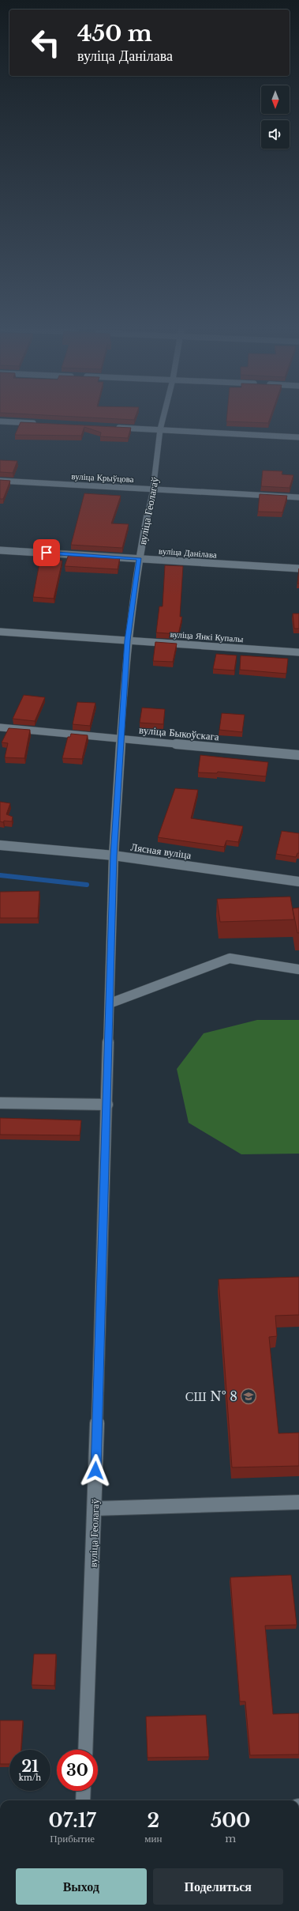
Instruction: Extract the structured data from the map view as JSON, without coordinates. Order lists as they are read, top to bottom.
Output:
{
  "streets": {
    "street": [
      "вуліца Крыўцова",
      "вуліца Геолагаў",
      "вуліца Данілава",
      "вуліца Янкі Купалы",
      "вуліца Быкоўскага",
      "Лясная вуліца"
    ]
  },
  "crossings": [
    ["вуліца Крыўцова", "вуліца Геолагаў"],
    ["вуліца Геолагаў", "вуліца Данілава"],
    ["вуліца Геолагаў", "вуліца Янкі Купалы"],
    ["вуліца Геолагаў", "вуліца Быкоўскага"],
    ["вуліца Геолагаў", "Лясная вуліца"]
  ],
  "places": {
    "school or university": ["СШ № 8"]
  },
  "north": "bottom",
  "page": {
    "turn": ["450 m", "вуліца Данілава"],
    "speed": "21 km/h",
    "limit": "30",
    "eta": [
      "07:17",
      "Прибытие",
      "2",
      "мин",
      "500",
      "m"
    ],
    "buttons": ["Выход", "Поделиться"]
  }
}
